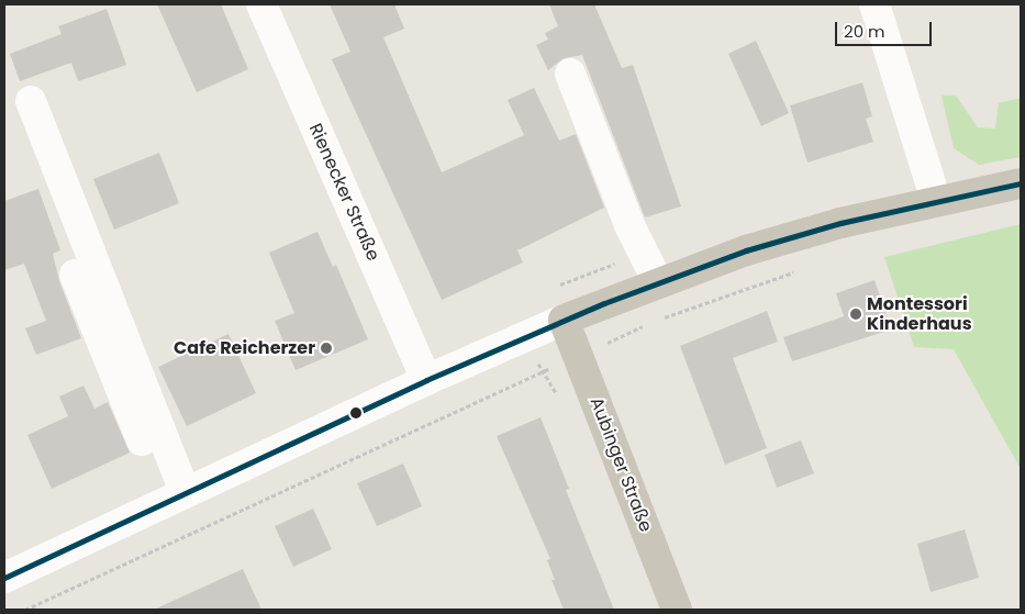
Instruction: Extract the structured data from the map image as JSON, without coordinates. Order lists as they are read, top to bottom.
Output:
{
  "streets": {
    "main road": ["Aubinger Straße"],
    "street": ["Rienecker Straße"]
  },
  "places": ["Montessori Kinderhaus", "Cafe Reicherzer"],
  "scale_bar": "20 m"
}
